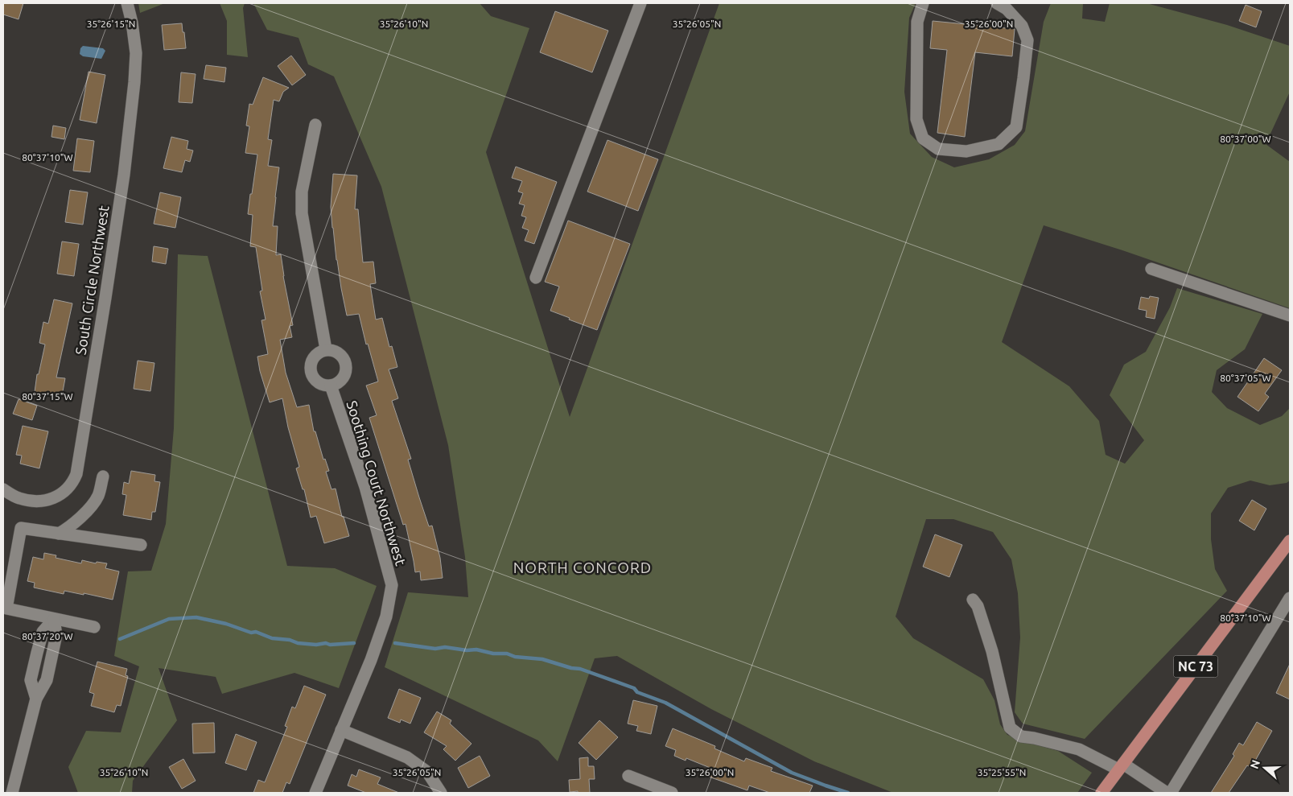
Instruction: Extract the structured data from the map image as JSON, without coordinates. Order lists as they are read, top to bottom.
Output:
{
  "streets": {
    "main road": ["NC 73"],
    "street": ["South Circle Northwest", "Soothing Court Northwest"]
  },
  "districts": ["NORTH CONCORD"],
  "north": "left",
  "coordinates": [
    "35°26'15\"N",
    "35°26'10\"N",
    "35°26'05\"N",
    "35°26'00\"N",
    "80°37'00\"W",
    "80°37'10\"W",
    "80°37'05\"W",
    "80°37'15\"W",
    "80°37'20\"W",
    "35°25'55\"N"
  ]
}
